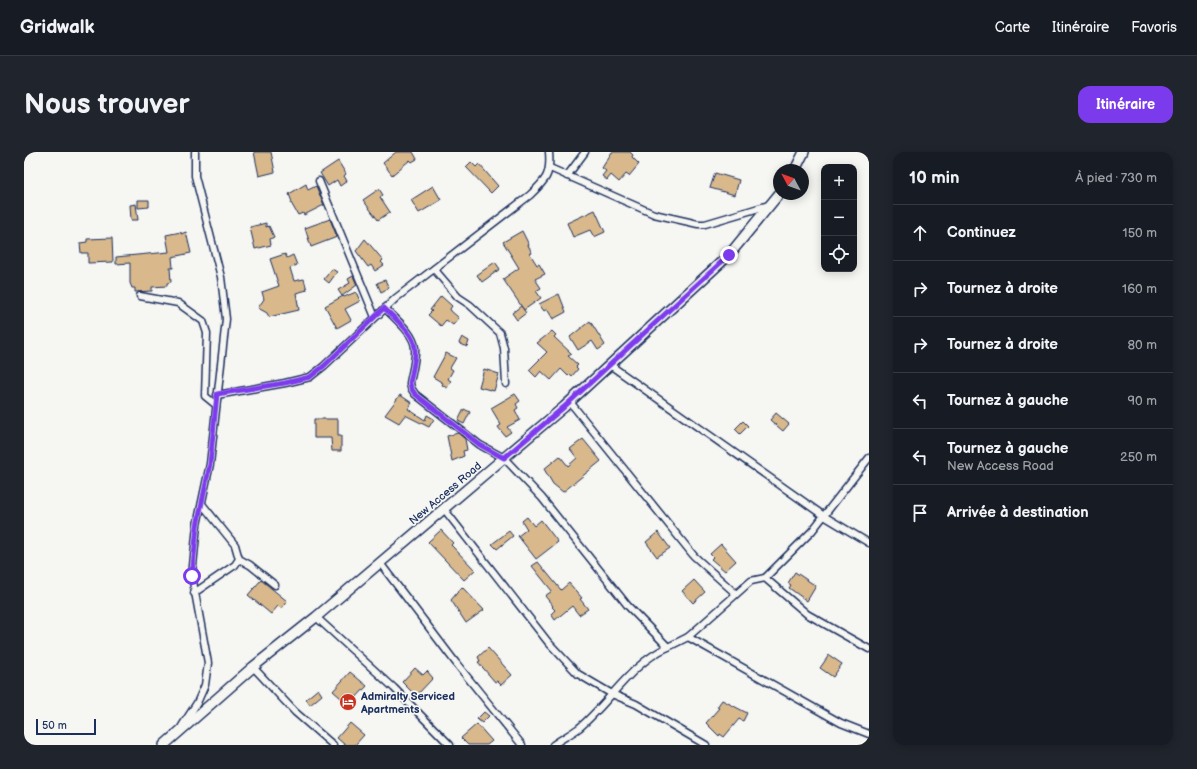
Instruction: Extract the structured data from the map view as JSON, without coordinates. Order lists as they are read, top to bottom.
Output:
{
  "streets": {
    "main road": ["New Access Road"]
  },
  "places": {
    "hotel": ["Admiralty Serviced Apartments"]
  },
  "scale_bar": "50 m",
  "north": "top left",
  "page": {
    "header": "Gridwalk",
    "nav": ["Carte", "Itinéraire", "Favoris"],
    "buttons": "Itinéraire",
    "title": "Nous trouver",
    "heading": ["10 min", "À pied · 730 m"],
    "map_buttons": ["+", "−"],
    "list": [
      ["Continuez", "150 m"],
      ["Tournez à droite", "160 m"],
      ["Tournez à droite", "80 m"],
      ["Tournez à gauche", "90 m"],
      ["Tournez à gauche", "New Access Road", "250 m"],
      "Arrivée à destination"
    ],
    "scale": "50 m"
  }
}
